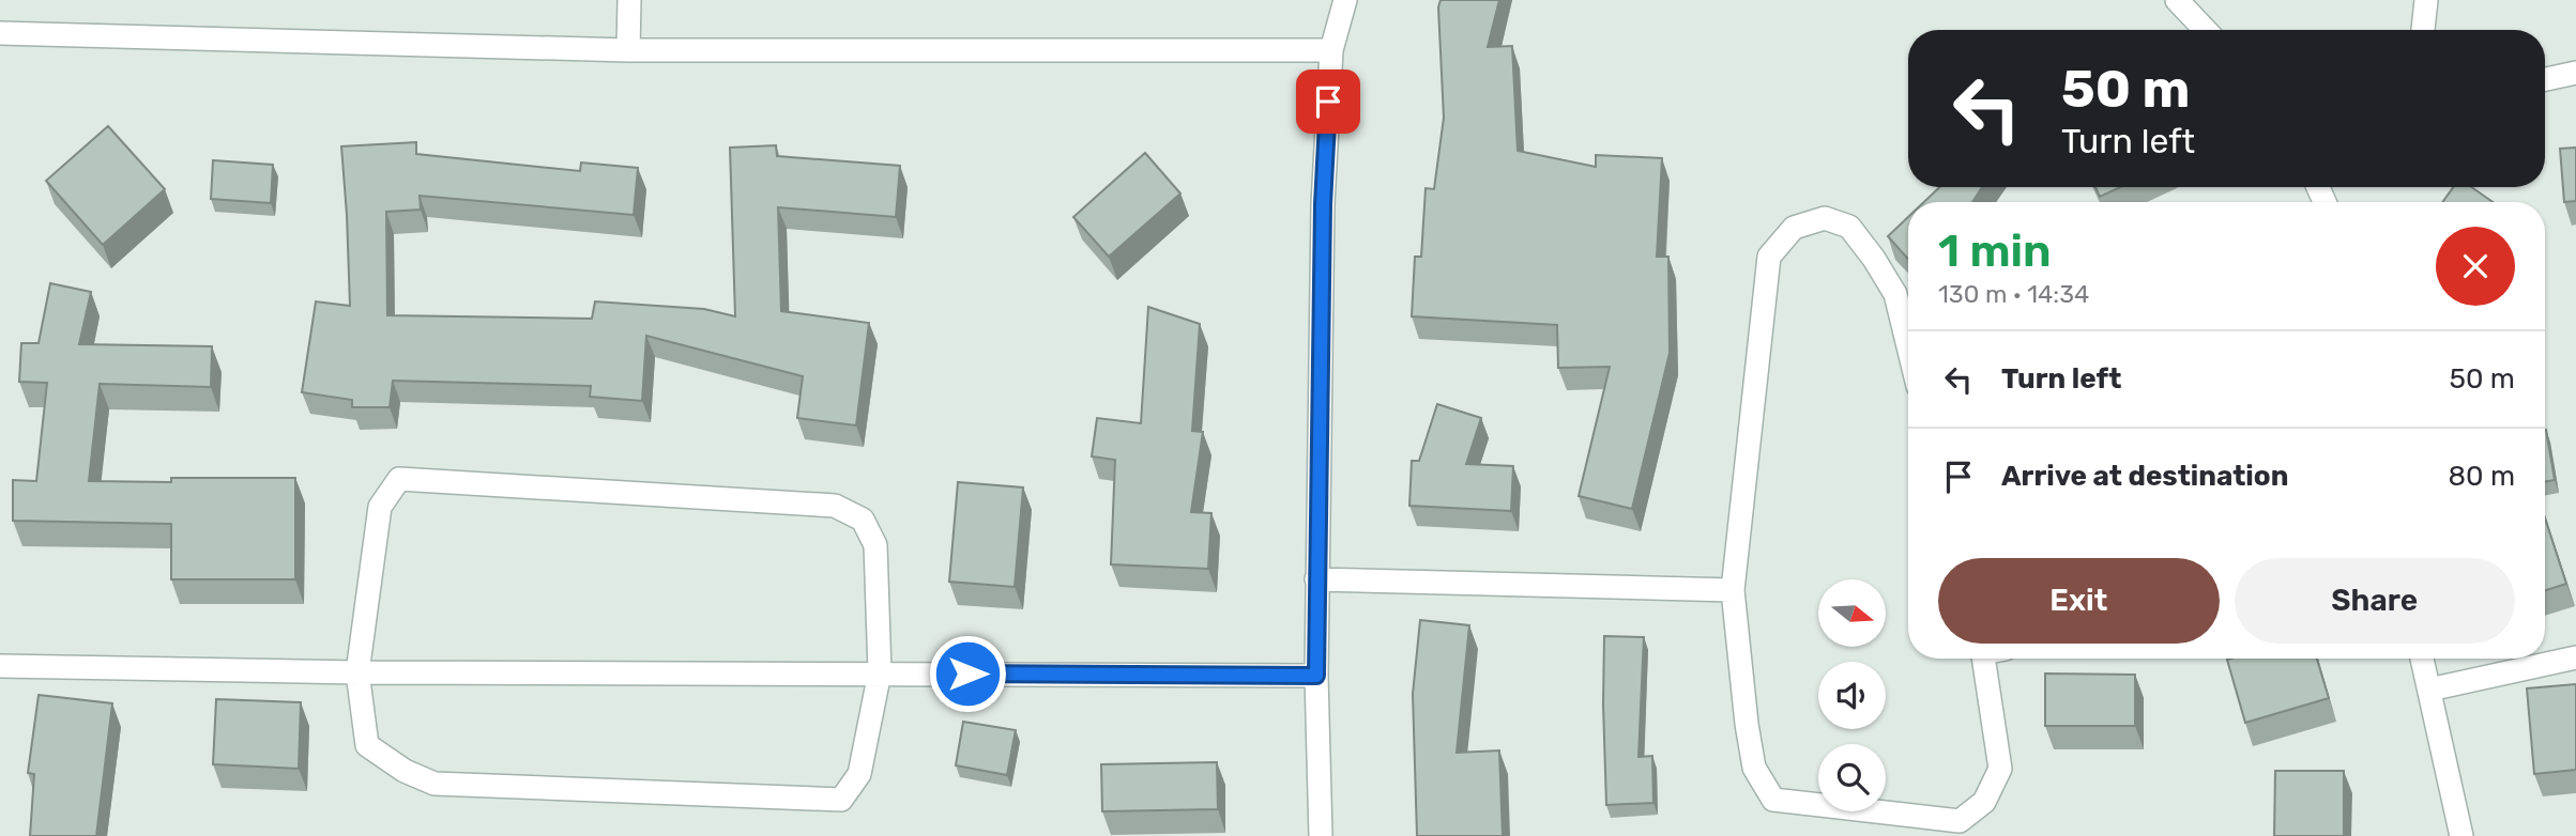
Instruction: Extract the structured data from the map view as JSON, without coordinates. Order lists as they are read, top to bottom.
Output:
{
  "north": "right",
  "page": {
    "turn": ["50 m", "Turn left"],
    "heading": ["1 min", "130 m · 14:34"],
    "list": [
      {
        "name": "Turn left",
        "value": "50 m"
      },
      {
        "name": "Arrive at destination",
        "value": "80 m"
      }
    ],
    "buttons": ["Exit", "Share"]
  }
}
